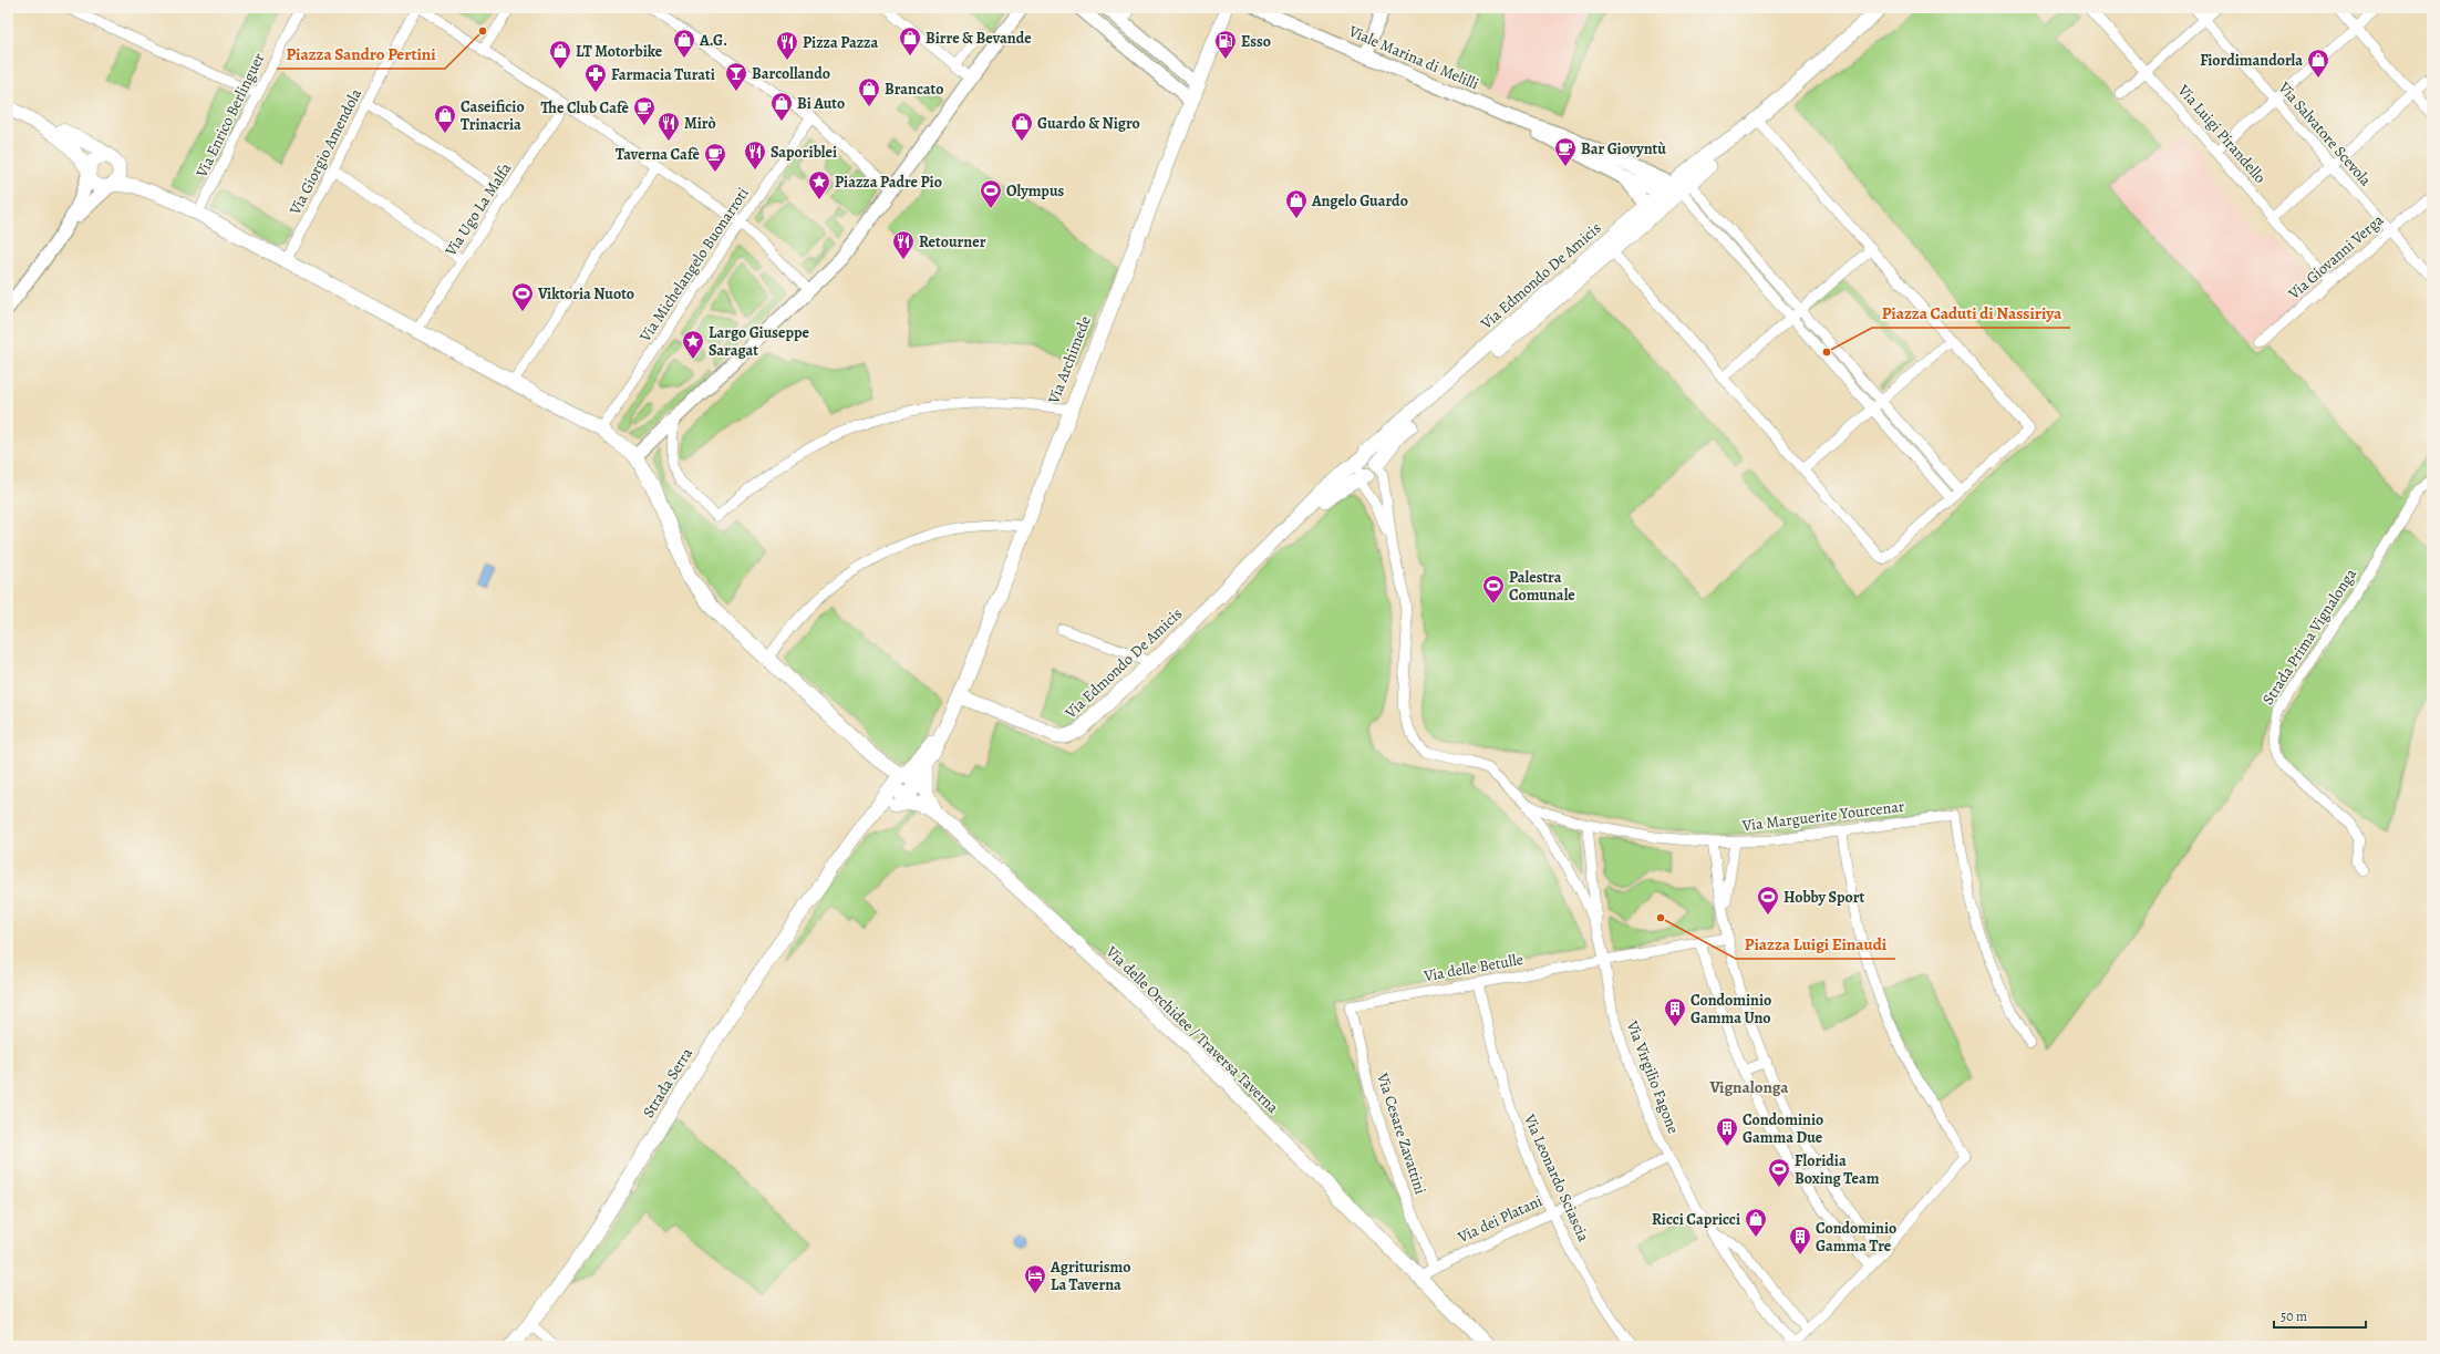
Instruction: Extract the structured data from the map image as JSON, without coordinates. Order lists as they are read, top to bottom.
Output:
{
  "streets": {
    "main road": [
      "Via Edmondo De Amicis",
      "Via Archimede",
      "Via delle Orchidee / Traversa Taverna",
      "Strada Serra"
    ],
    "street": [
      "Viale Marina di Melilli",
      "Via Enrico Berlinguer",
      "Via Luigi Pirandello",
      "Via Salvatore Scevola",
      "Via Giorgio Amendola",
      "Via Ugo La Malfa",
      "Via Giovanni Verga",
      "Via Michelangelo Buonarroti",
      "Strada Prima Vignalonga",
      "Via Marguerite Yourcenar",
      "Via delle Betulle",
      "Via Virgilio Fagone",
      "Via Cesare Zavattini",
      "Via Leonardo Sciascia",
      "Via dei Platani"
    ]
  },
  "crossings": [
    ["Viale Marina di Melilli", "Via Edmondo De Amicis"],
    ["Via Luigi Pirandello", "Via Giovanni Verga"],
    ["Via Salvatore Scevola", "Via Giovanni Verga"],
    ["Via Edmondo De Amicis", "Via Archimede"],
    ["Via Marguerite Yourcenar", "Via Virgilio Fagone"],
    ["Via delle Betulle", "Via Virgilio Fagone"],
    ["Via delle Betulle", "Via Cesare Zavattini"],
    ["Via delle Betulle", "Via Leonardo Sciascia"],
    ["Via delle Orchidee / Traversa Taverna", "Via dei Platani"],
    ["Via Virgilio Fagone", "Via dei Platani"],
    ["Via Cesare Zavattini", "Via dei Platani"],
    ["Via Leonardo Sciascia", "Via dei Platani"]
  ],
  "districts": ["Vignalonga"],
  "places": {
    "other": ["Piazza Sandro Pertini", "Piazza Caduti di Nassiriya", "Piazza Luigi Einaudi"],
    "shop": [
      "Birre & Bevande",
      "A.G.",
      "LT Motorbike",
      "Fiordimandorla",
      "Brancato",
      "Bi Auto",
      "Caseificio Trinacria",
      "Guardo & Nigro",
      "Angelo Guardo",
      "Ricci Capricci"
    ],
    "fuel station": ["Esso"],
    "restaurant": [
      "Pizza Pazza",
      "Mirò",
      "Saporiblei",
      "Retourner"
    ],
    "bar": ["Barcollando"],
    "pharmacy": ["Farmacia Turati"],
    "cafe": ["The Club Cafè", "Bar Giovyntù", "Taverna Cafè"],
    "place": ["Piazza Padre Pio", "Largo Giuseppe Saragat"],
    "sports": [
      "Olympus",
      "Viktoria Nuoto",
      "Palestra Comunale",
      "Hobby Sport",
      "Floridia Boxing Team"
    ],
    "building": ["Condominio Gamma Uno", "Condominio Gamma Due", "Condominio Gamma Tre"],
    "hotel": ["Agriturismo La Taverna"]
  },
  "scale_bar": "50 m"
}
